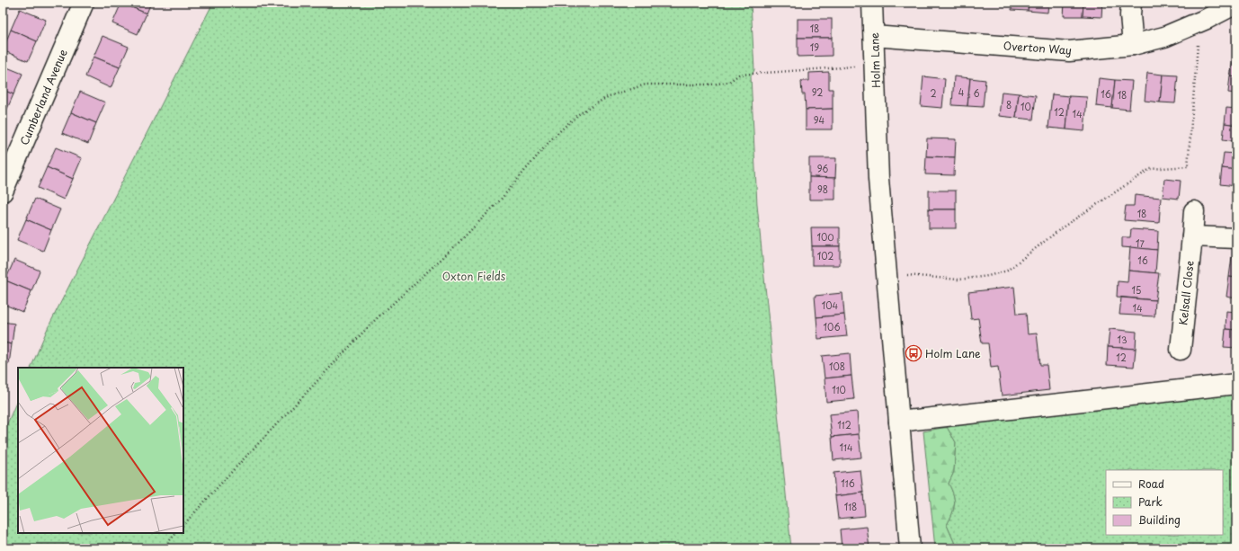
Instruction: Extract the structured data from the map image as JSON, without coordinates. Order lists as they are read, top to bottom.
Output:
{
  "streets": {
    "street": [
      "Overton Way",
      "Holm Lane",
      "Cumberland Avenue",
      "Kelsall Close"
    ]
  },
  "crossings": [
    ["Overton Way", "Holm Lane"]
  ],
  "parks": ["Oxton Fields"],
  "places": {
    "bus stop": ["Holm Lane"]
  },
  "house_numbers": [
    "18",
    "19",
    "92",
    "4",
    "2",
    "6",
    "16",
    "18",
    "8",
    "10",
    "12",
    "14",
    "94",
    "96",
    "98",
    "18",
    "100",
    "17",
    "102",
    "16",
    "15",
    "104",
    "14",
    "106",
    "13",
    "12",
    "108",
    "110",
    "112",
    "114",
    "116",
    "118"
  ],
  "legend": ["Road", "Park", "Building"]
}
